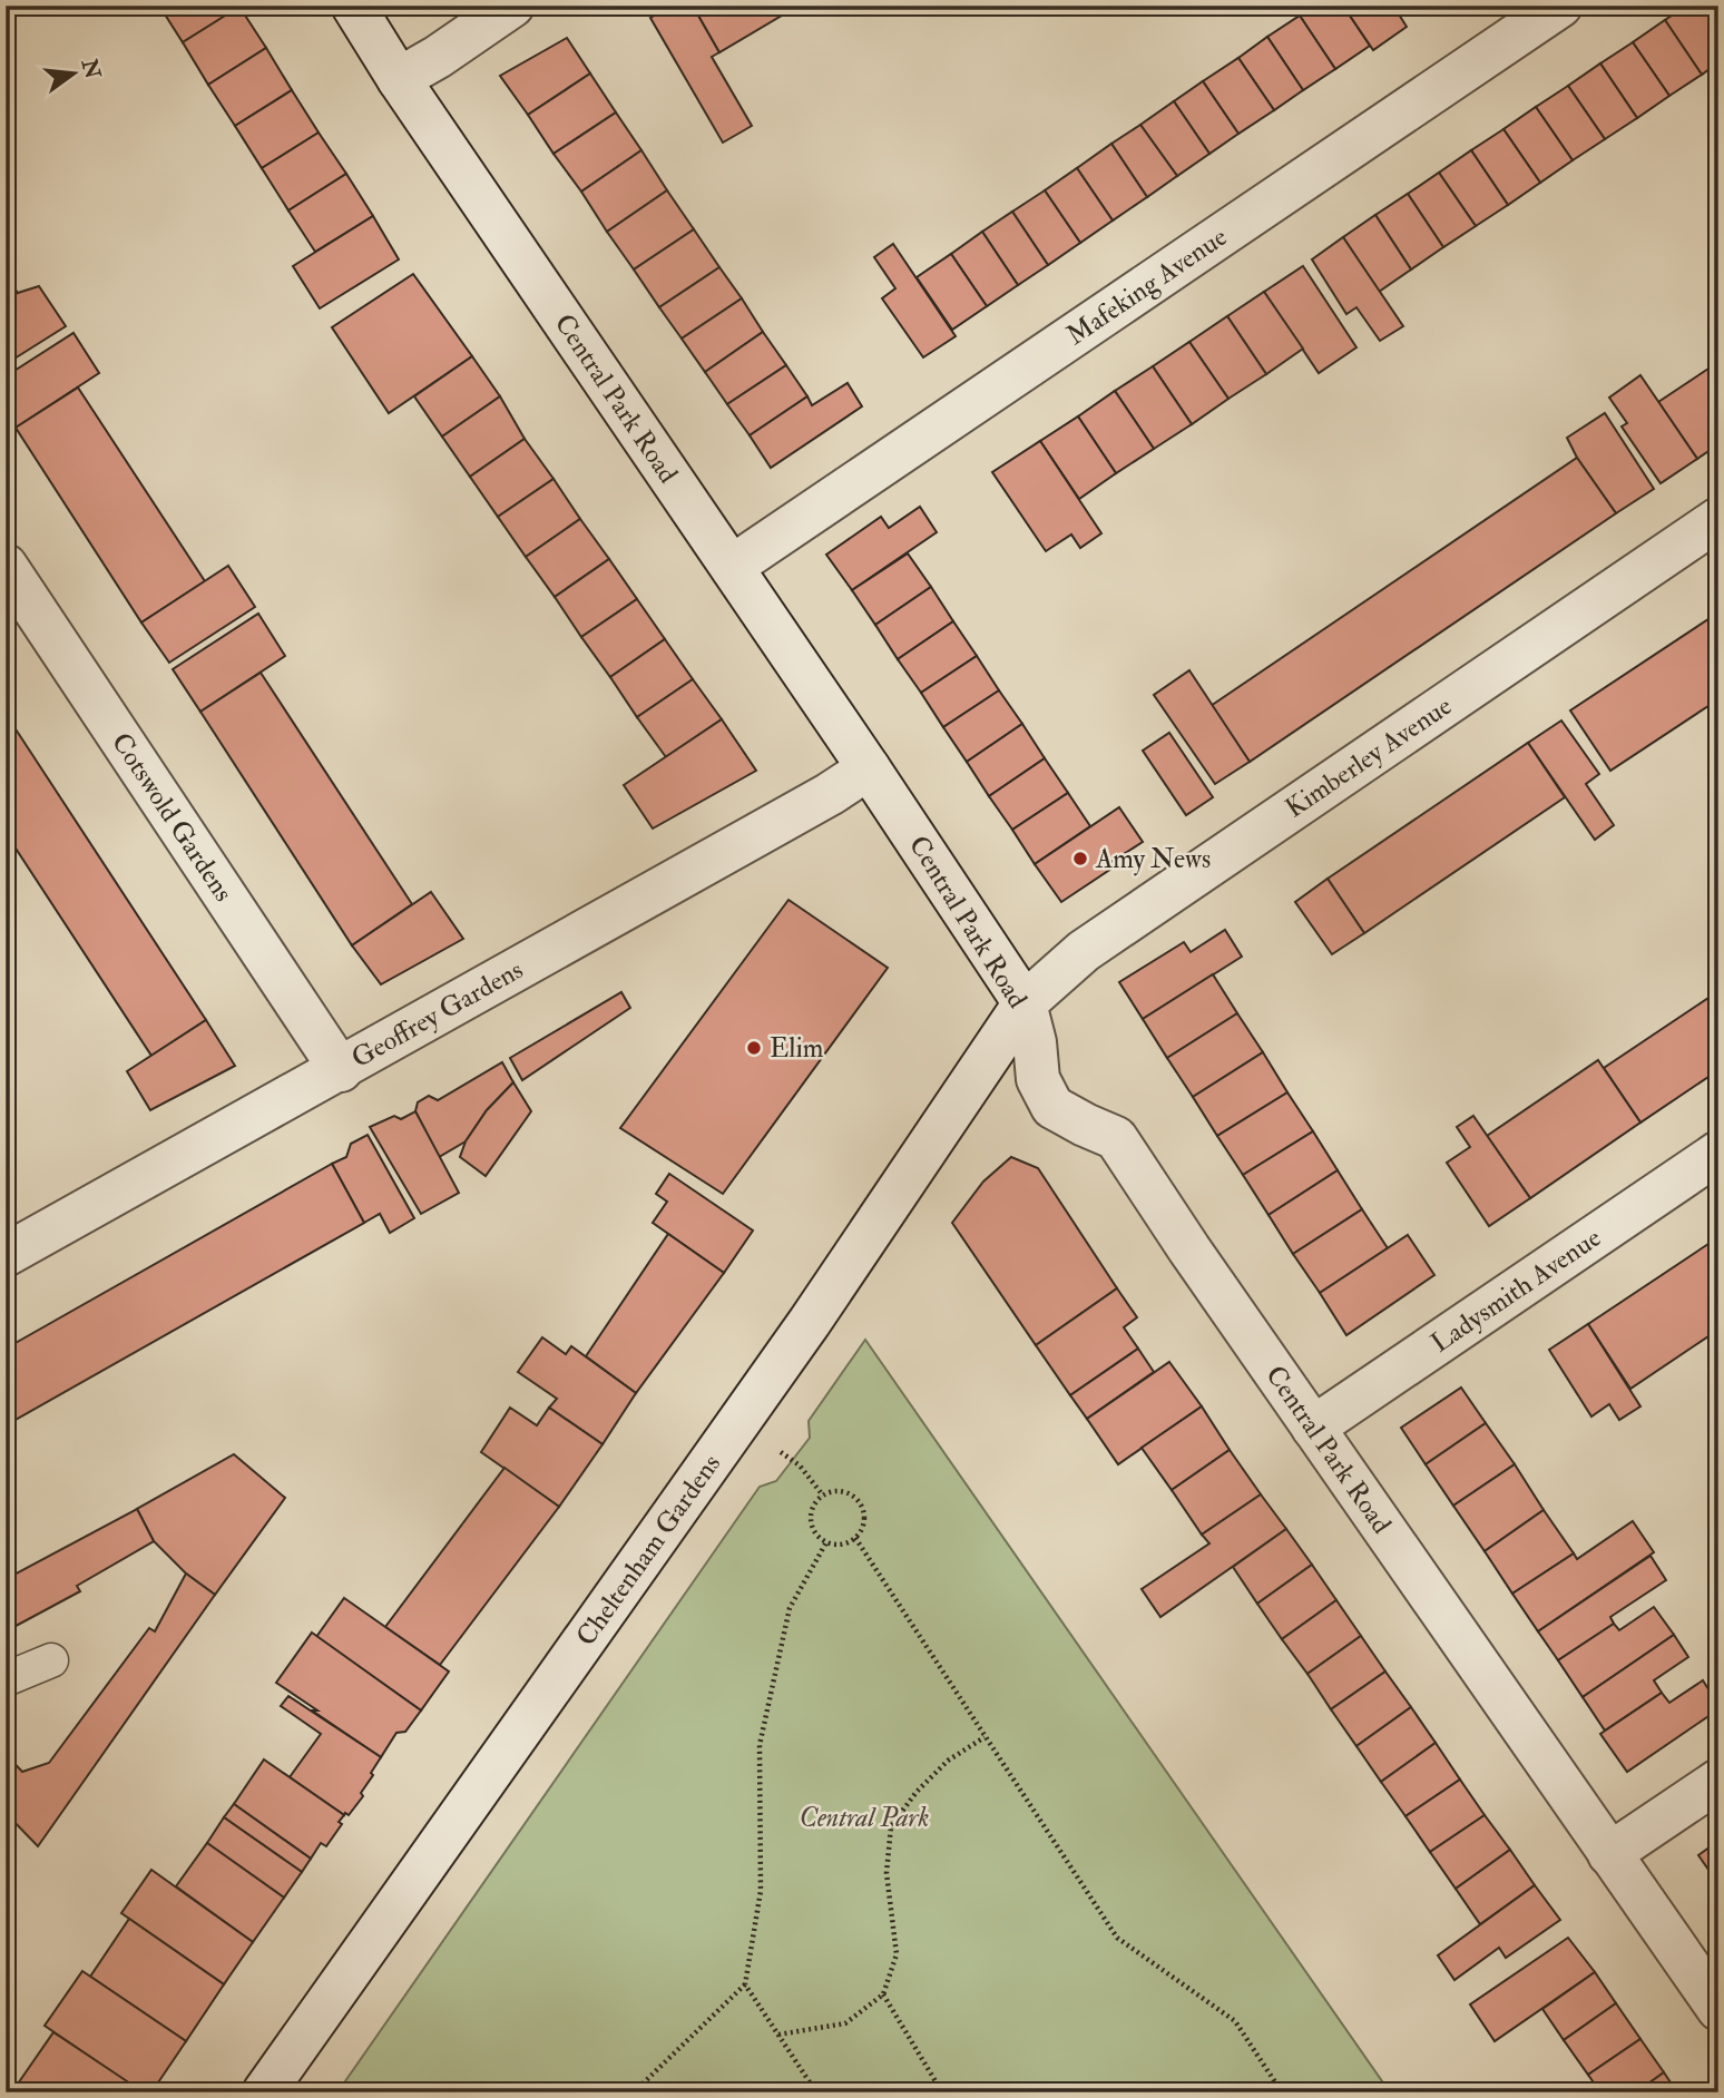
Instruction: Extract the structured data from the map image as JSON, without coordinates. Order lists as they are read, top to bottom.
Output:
{
  "streets": {
    "street": [
      "Mafeking Avenue",
      "Central Park Road",
      "Kimberley Avenue",
      "Cotswold Gardens",
      "Geoffrey Gardens",
      "Ladysmith Avenue",
      "Cheltenham Gardens"
    ]
  },
  "crossings": [
    ["Mafeking Avenue", "Central Park Road"],
    ["Central Park Road", "Kimberley Avenue"],
    ["Central Park Road", "Geoffrey Gardens"],
    ["Central Park Road", "Ladysmith Avenue"],
    ["Central Park Road", "Cheltenham Gardens"],
    ["Kimberley Avenue", "Cheltenham Gardens"],
    ["Cotswold Gardens", "Geoffrey Gardens"]
  ],
  "parks": ["Central Park"],
  "places": ["Amy News", "Elim"],
  "north": "right"
}
